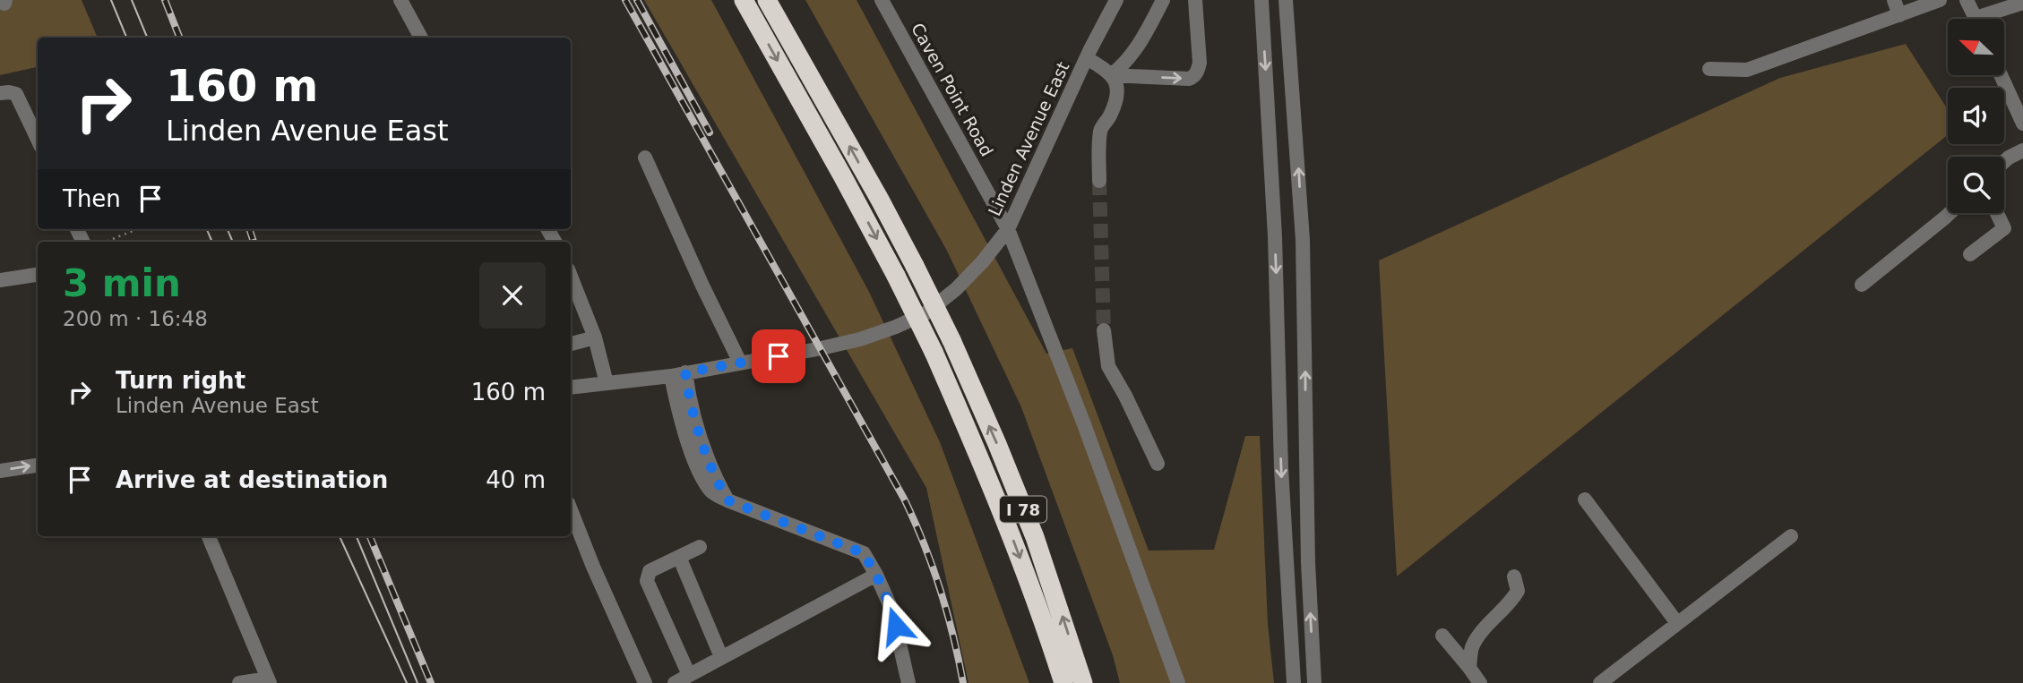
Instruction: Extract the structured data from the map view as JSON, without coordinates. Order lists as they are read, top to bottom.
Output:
{
  "streets": {
    "highway": ["I 78"],
    "street": ["Caven Point Road", "Linden Avenue East"]
  },
  "crossings": [
    ["Caven Point Road", "Linden Avenue East"]
  ],
  "north": "top left",
  "page": {
    "turn": ["160 m", "Linden Avenue East"],
    "then": "Then",
    "heading": ["3 min", "200 m · 16:48"],
    "list": [
      {
        "name": "Turn right",
        "note": "Linden Avenue East",
        "value": "160 m"
      },
      {
        "name": "Arrive at destination",
        "value": "40 m"
      }
    ]
  }
}
